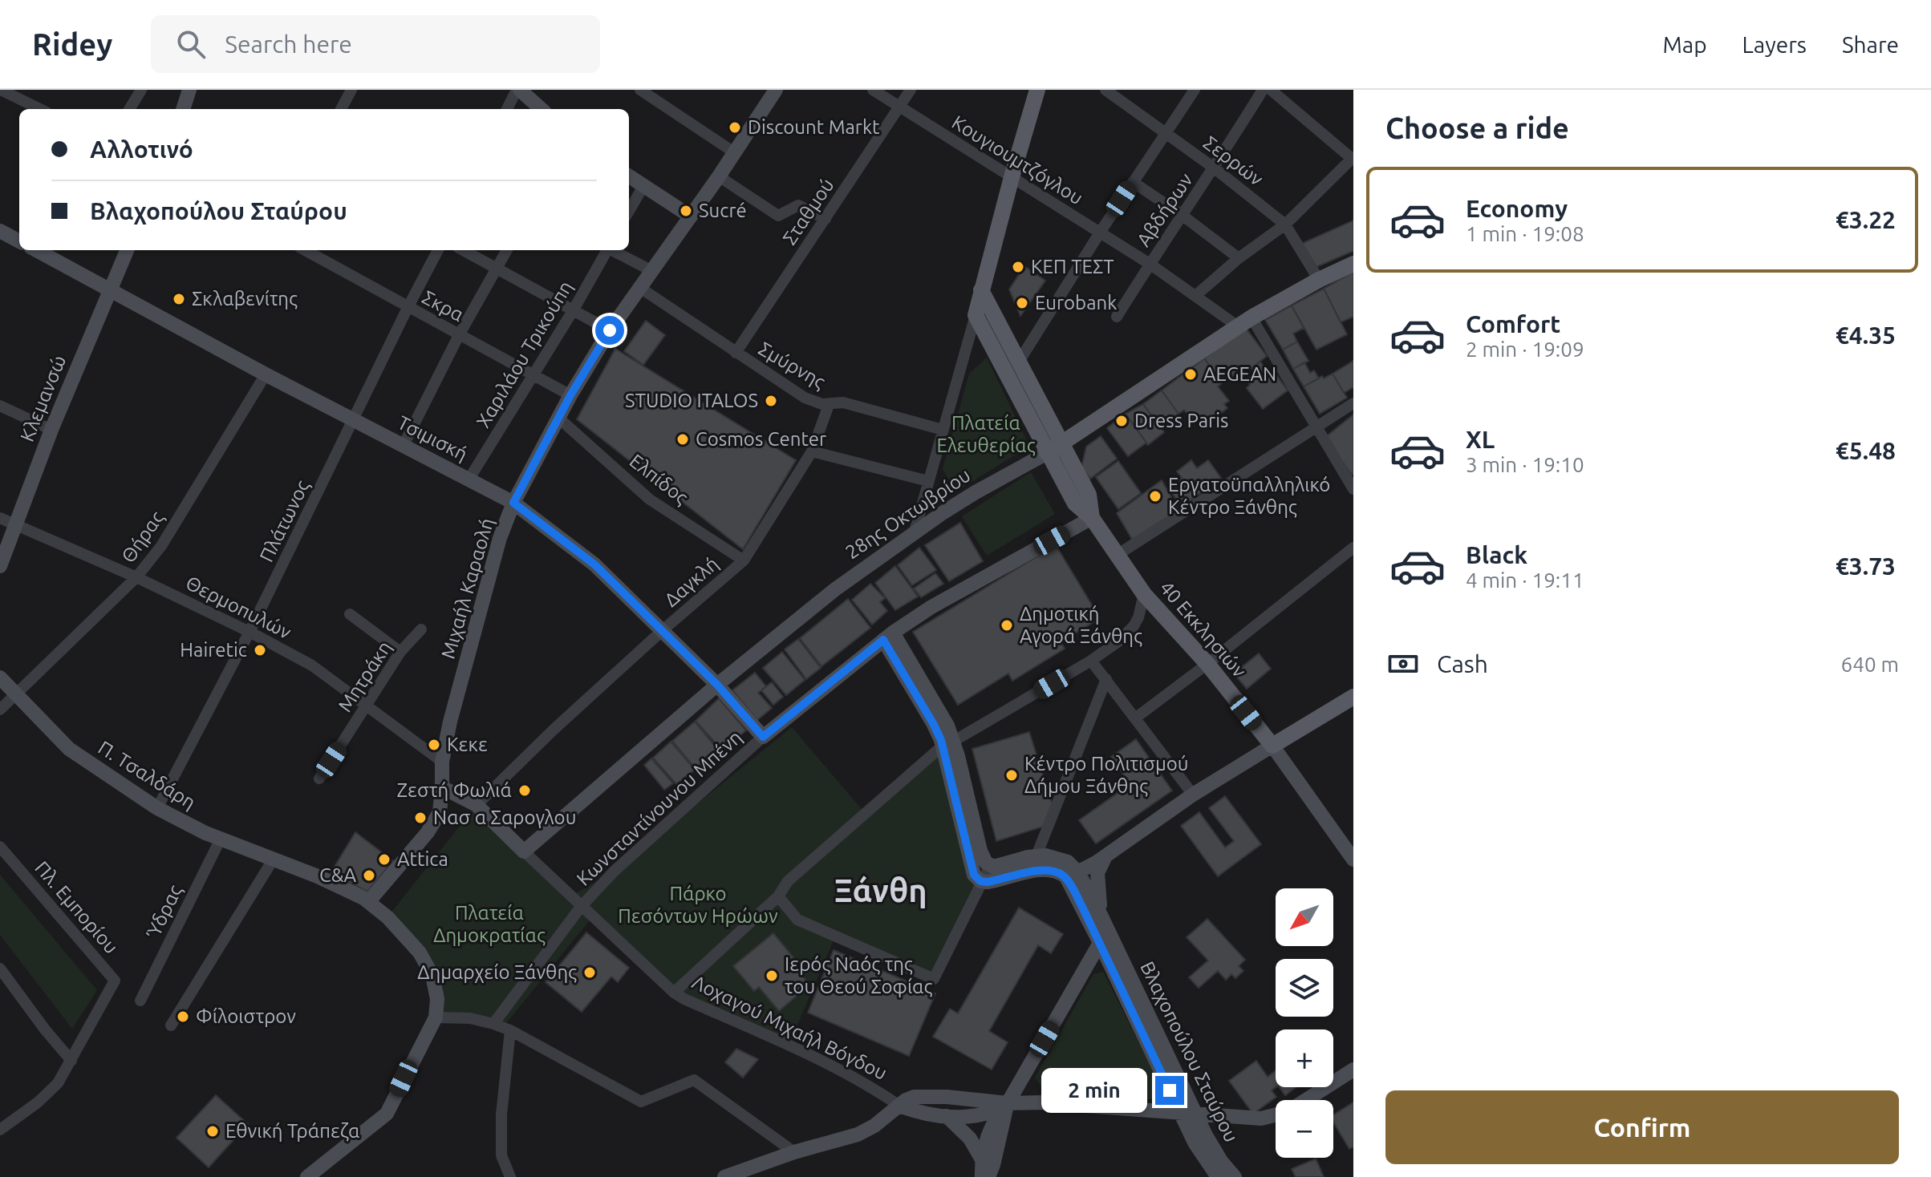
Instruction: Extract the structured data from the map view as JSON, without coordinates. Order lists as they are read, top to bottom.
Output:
{
  "streets": {
    "main road": ["28ης Οκτωβρίου", "40 Εκκλησιών"],
    "street": [
      "Κουγιουμτζόγλου",
      "Σερρών",
      "Αβδήρων",
      "Σταθμού",
      "Σκρα",
      "Χαριλάου Τρικούπη",
      "Σμύρνης",
      "Κλεμανσώ",
      "Τσιμισκή",
      "Ελπίδος",
      "Πλάτωνος",
      "Θήρας",
      "Δαγκλή",
      "Μιχαήλ Καραολή",
      "Θερμοπυλών",
      "Μητράκη",
      "Π. Τσαλδάρη",
      "Κωνσταντίνουνου Μπένη",
      "Πλ. Εμπορίου",
      "Ύδρας",
      "Λοχαγού Μιχαήλ Βόγδου",
      "Βλαχοπούλου Σταύρου"
    ]
  },
  "crossings": [
    ["Κουγιουμτζόγλου", "Αβδήρων"],
    ["Κουγιουμτζόγλου", "Σταθμού"],
    ["Κουγιουμτζόγλου", "28ης Οκτωβρίου"],
    ["Σερρών", "Αβδήρων"],
    ["Σερρών", "28ης Οκτωβρίου"],
    ["Σταθμού", "Σμύρνης"],
    ["Σκρα", "Χαριλάου Τρικούπη"],
    ["Σκρα", "Πλάτωνος"],
    ["Σκρα", "Μιχαήλ Καραολή"],
    ["Χαριλάου Τρικούπη", "Τσιμισκή"],
    ["Σμύρνης", "Δαγκλή"],
    ["Σμύρνης", "Μιχαήλ Καραολή"],
    ["Κλεμανσώ", "Τσιμισκή"],
    ["Κλεμανσώ", "Θερμοπυλών"],
    ["Τσιμισκή", "28ης Οκτωβρίου"],
    ["Τσιμισκή", "Πλάτωνος"],
    ["Τσιμισκή", "Θήρας"],
    ["Τσιμισκή", "Δαγκλή"],
    ["Τσιμισκή", "Μιχαήλ Καραολή"],
    ["Τσιμισκή", "Κωνσταντίνουνου Μπένη"],
    ["Ελπίδος", "Δαγκλή"],
    ["Ελπίδος", "Μιχαήλ Καραολή"],
    ["28ης Οκτωβρίου", "40 Εκκλησιών"],
    ["28ης Οκτωβρίου", "Λοχαγού Μιχαήλ Βόγδου"],
    ["Πλάτωνος", "Θερμοπυλών"],
    ["Πλάτωνος", "Π. Τσαλδάρη"],
    ["Θήρας", "Θερμοπυλών"],
    ["Θήρας", "Π. Τσαλδάρη"],
    ["Μιχαήλ Καραολή", "Θερμοπυλών"],
    ["Μιχαήλ Καραολή", "Π. Τσαλδάρη"],
    ["Θερμοπυλών", "Μητράκη"],
    ["Π. Τσαλδάρη", "Ύδρας"],
    ["Κωνσταντίνουνου Μπένη", "Λοχαγού Μιχαήλ Βόγδου"]
  ],
  "districts": ["Ξάνθη"],
  "parks": ["Πλατεία Ελευθερίας", "Πάρκο Πεσόντων Ηρώων", "Πλατεία Δημοκρατίας"],
  "places": [
    "Discount Markt",
    "Sucré",
    "ΚΕΠ ΤΕΣΤ",
    "Σκλαβενίτης",
    "Eurobank",
    "AEGEAN",
    "STUDIO ITALOS",
    "Dress Paris",
    "Cosmos Center",
    "Εργατοϋπαλληλικό Κέντρο Ξάνθης",
    "Δημοτική Αγορά Ξάνθης",
    "Hairetic",
    "Κεκε",
    "Κέντρο Πολιτισμού Δήμου Ξάνθης",
    "Ζεστή Φωλιά",
    "Νασ α Σαρογλου",
    "Attica",
    "C&A",
    "Δημαρχείο Ξάνθης",
    "Ιερός Ναός της του Θεού Σοφίας",
    "Φίλοιστρον",
    "Εθνική Τράπεζα"
  ],
  "north": "bottom left",
  "page": {
    "header": "Ridey",
    "search": "Search here",
    "nav": ["Map", "Layers", "Share"],
    "heading": "Choose a ride",
    "banner": ["Αλλοτινό", "Βλαχοπούλου Σταύρου"],
    "list": [
      {
        "name": "Economy",
        "note": "1 min · 19:08",
        "value": "€3.22"
      },
      {
        "name": "Comfort",
        "note": "2 min · 19:09",
        "value": "€4.35"
      },
      {
        "name": "XL",
        "note": "3 min · 19:10",
        "value": "€5.48"
      },
      {
        "name": "Black",
        "note": "4 min · 19:11",
        "value": "€3.73"
      }
    ],
    "pay": ["Cash", "640 m"],
    "map_buttons": ["+", "−"],
    "bubble": "2 min",
    "buttons": "Confirm"
  }
}
